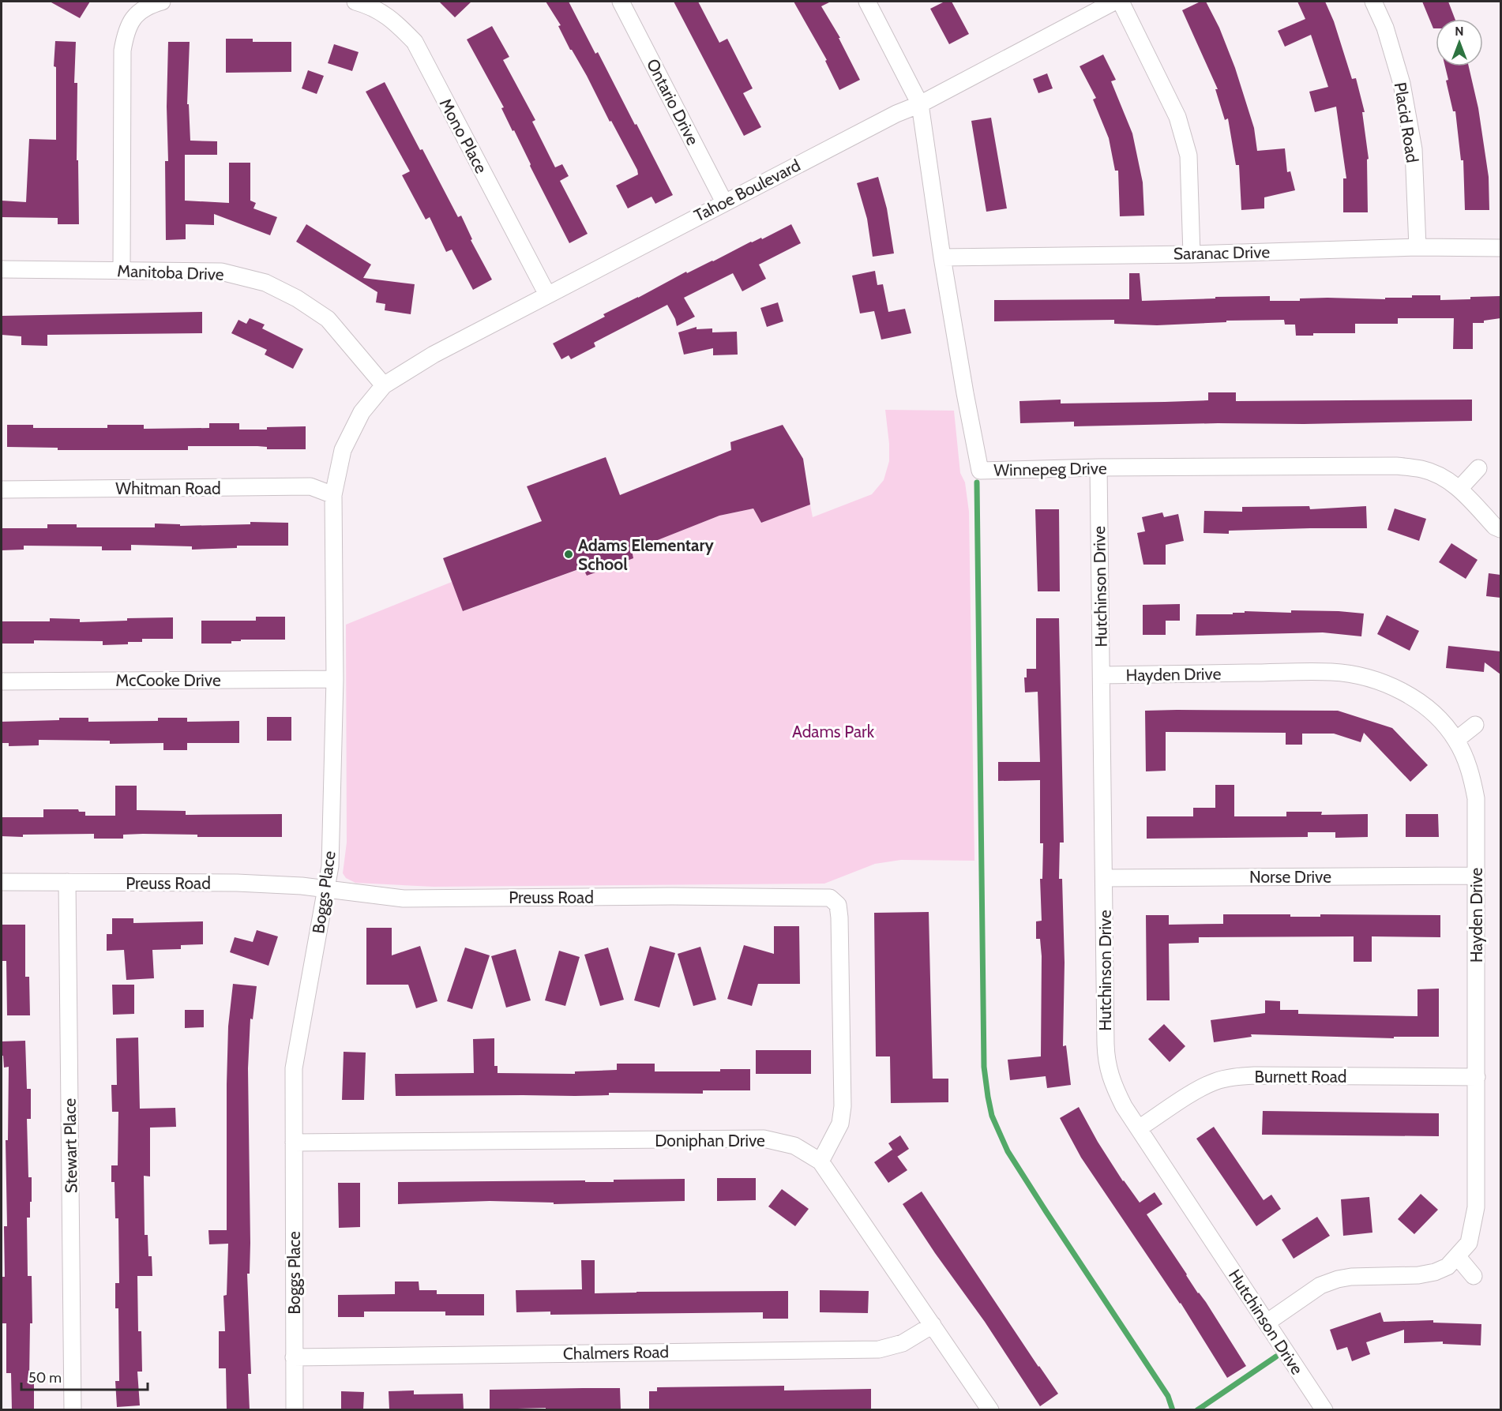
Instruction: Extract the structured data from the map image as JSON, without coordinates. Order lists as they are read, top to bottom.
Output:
{
  "streets": {
    "street": [
      "Ontario Drive",
      "Placid Road",
      "Mono Place",
      "Tahoe Boulevard",
      "Saranac Drive",
      "Manitoba Drive",
      "Winnepeg Drive",
      "Whitman Road",
      "Hutchinson Drive",
      "Hayden Drive",
      "McCooke Drive",
      "Norse Drive",
      "Preuss Road",
      "Boggs Place",
      "Burnett Road",
      "Doniphan Drive",
      "Stewart Place",
      "Chalmers Road"
    ]
  },
  "crossings": [
    ["Ontario Drive", "Tahoe Boulevard"],
    ["Placid Road", "Saranac Drive"],
    ["Mono Place", "Tahoe Boulevard"],
    ["Tahoe Boulevard", "Manitoba Drive"],
    ["Tahoe Boulevard", "Winnepeg Drive"],
    ["Tahoe Boulevard", "Boggs Place"],
    ["Saranac Drive", "Winnepeg Drive"],
    ["Manitoba Drive", "Boggs Place"],
    ["Winnepeg Drive", "Hutchinson Drive"],
    ["Whitman Road", "Boggs Place"],
    ["Hutchinson Drive", "Hayden Drive"],
    ["Hutchinson Drive", "Norse Drive"],
    ["Hutchinson Drive", "Burnett Road"],
    ["Hayden Drive", "Norse Drive"],
    ["Hayden Drive", "Burnett Road"],
    ["McCooke Drive", "Boggs Place"],
    ["Preuss Road", "Boggs Place"],
    ["Preuss Road", "Doniphan Drive"],
    ["Preuss Road", "Stewart Place"],
    ["Boggs Place", "Doniphan Drive"],
    ["Boggs Place", "Chalmers Road"],
    ["Doniphan Drive", "Chalmers Road"]
  ],
  "parks": ["Adams Park"],
  "places": ["Adams Elementary School"],
  "scale_bar": "50 m",
  "north": "top"
}
